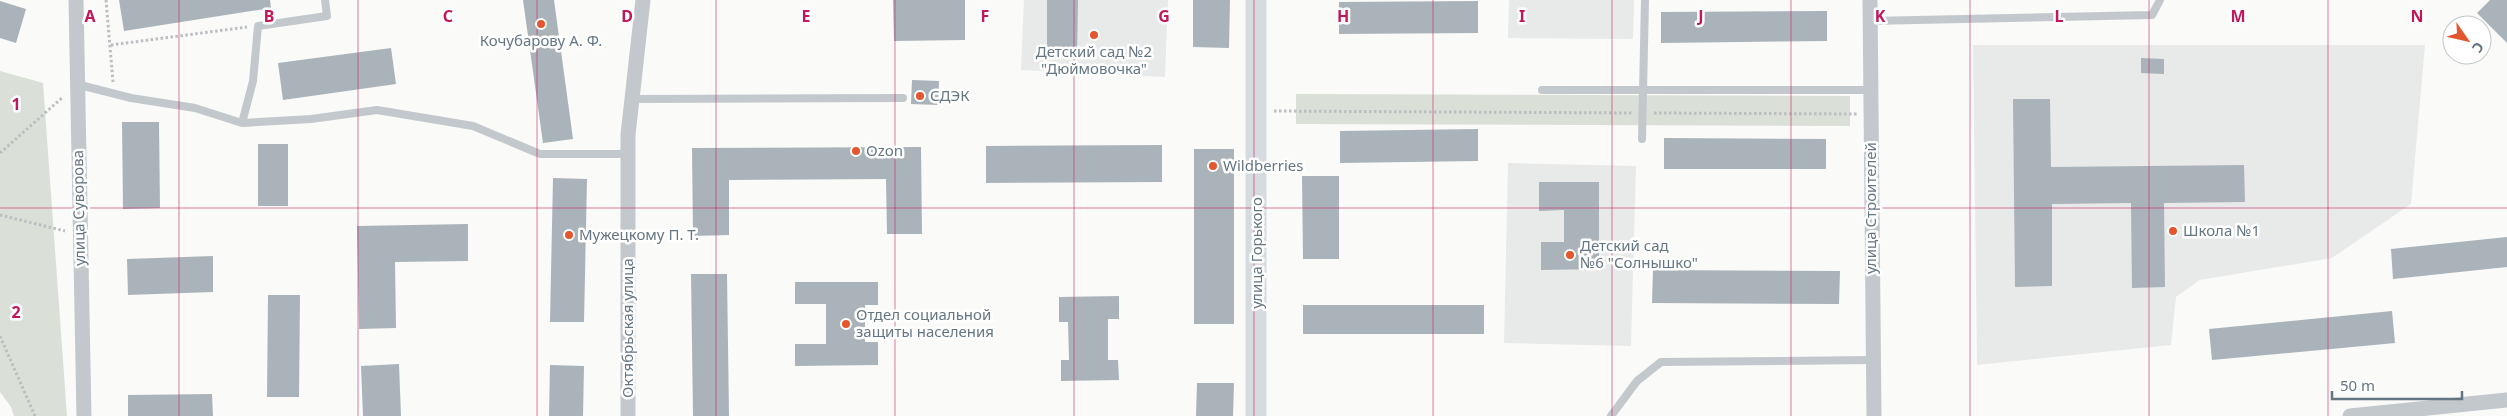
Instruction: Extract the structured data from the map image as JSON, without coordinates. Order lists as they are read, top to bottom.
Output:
{
  "streets": {
    "street": [
      "улица Суворова",
      "улица Строителей",
      "улица Горького",
      "Октябрьская улица"
    ]
  },
  "places": [
    "Кочубарову А. Ф.",
    "Детский сад №2 \"Дюймовочка\"",
    "СДЭК",
    "Ozon",
    "Wildberries",
    "Школа №1",
    "Мужецкому П. Т.",
    "Детский сад №6 \"Солнышко\"",
    "Отдел социальной защиты населения"
  ],
  "scale_bar": "50 m",
  "north": "bottom right",
  "grid": {
    "columns": [
      "A",
      "B",
      "C",
      "D",
      "E",
      "F",
      "G",
      "H",
      "I",
      "J",
      "K",
      "L",
      "M",
      "N"
    ],
    "rows": ["1", "2"]
  }
}
